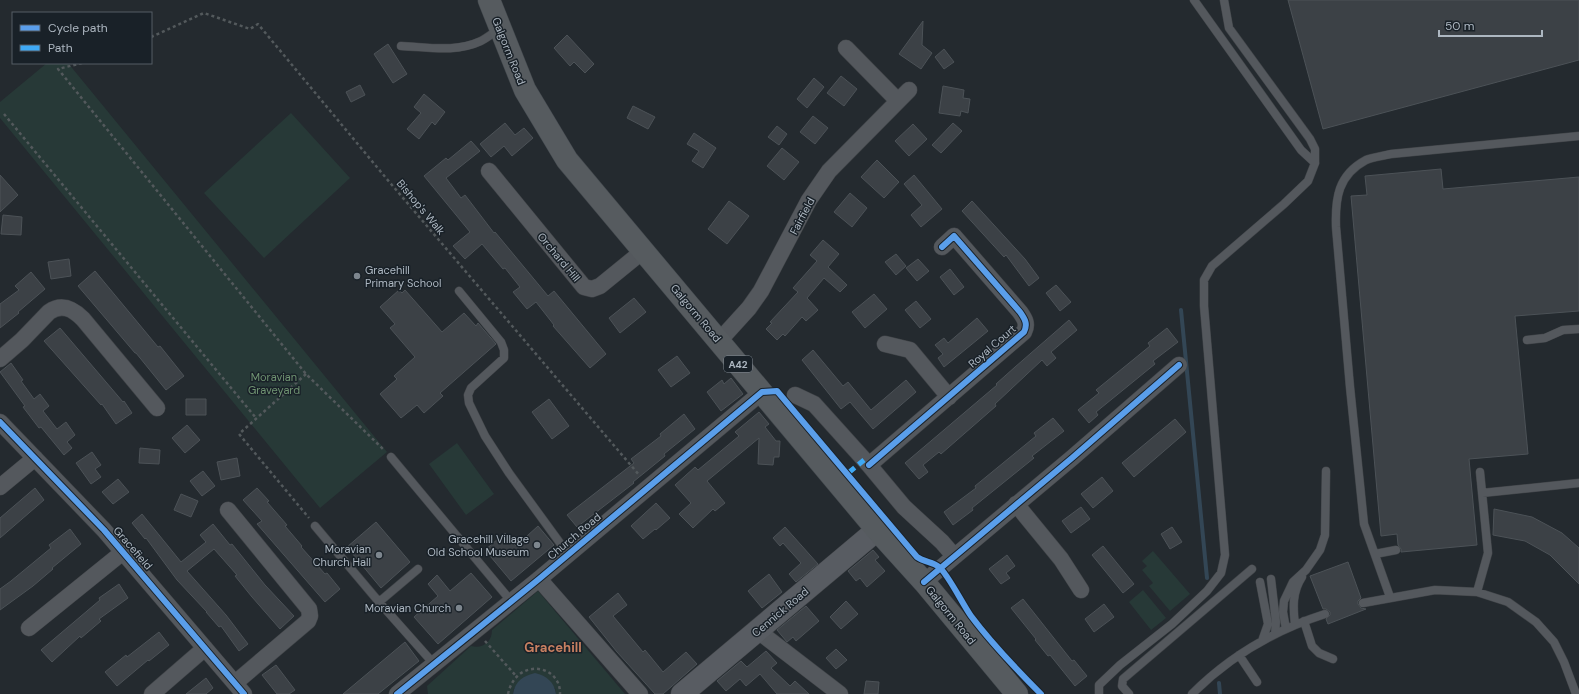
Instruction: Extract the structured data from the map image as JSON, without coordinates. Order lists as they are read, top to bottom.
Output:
{
  "streets": {
    "main road": ["Galgorm Road", "A42"],
    "street": [
      "Fairfield",
      "Orchard Hill",
      "Royal Court",
      "Church Road",
      "Gracefield",
      "Cennick Road"
    ],
    "path": ["Bishop's Walk"]
  },
  "crossings": [
    ["Galgorm Road", "Fairfield"],
    ["Galgorm Road", "Orchard Hill"],
    ["Galgorm Road", "Church Road"],
    ["Galgorm Road", "Cennick Road"],
    ["Bishop's Walk", "Church Road"]
  ],
  "districts": ["Gracehill"],
  "parks": ["Moravian Graveyard"],
  "places": [
    "Gracehill Primary School",
    "Gracehill Village Old School Museum",
    "Moravian Church Hall",
    "Moravian Church"
  ],
  "legend": ["Cycle path", "Path"],
  "scale_bar": "50 m"
}
